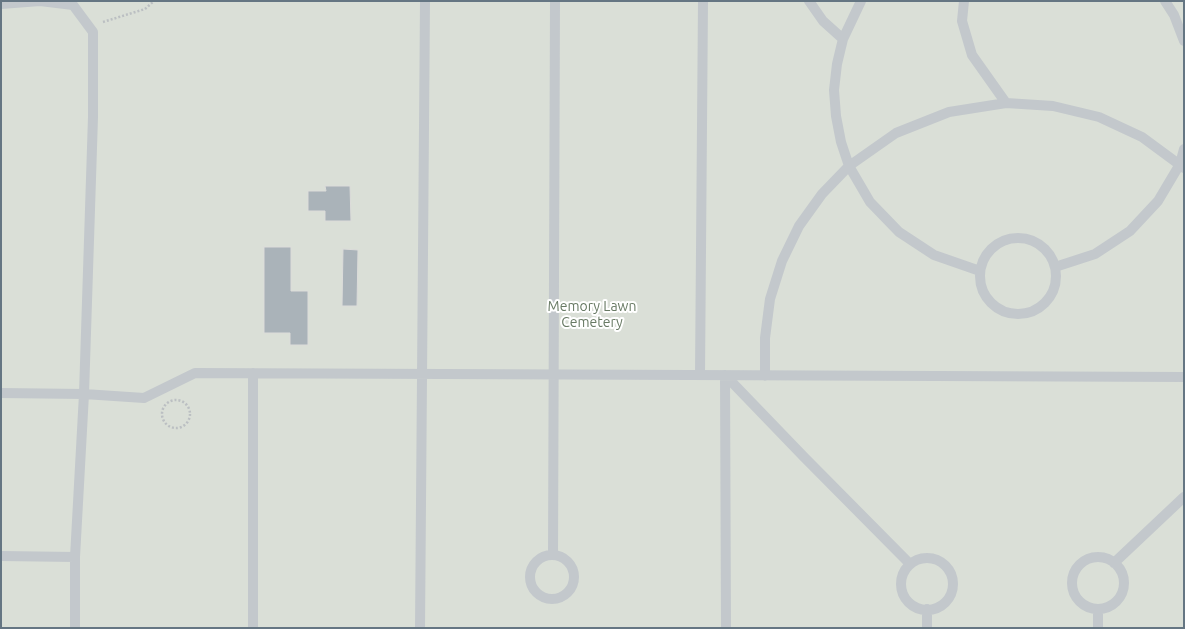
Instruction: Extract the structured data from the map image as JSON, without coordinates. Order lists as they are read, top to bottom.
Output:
{
  "parks": ["Memory Lawn Cemetery"]
}
